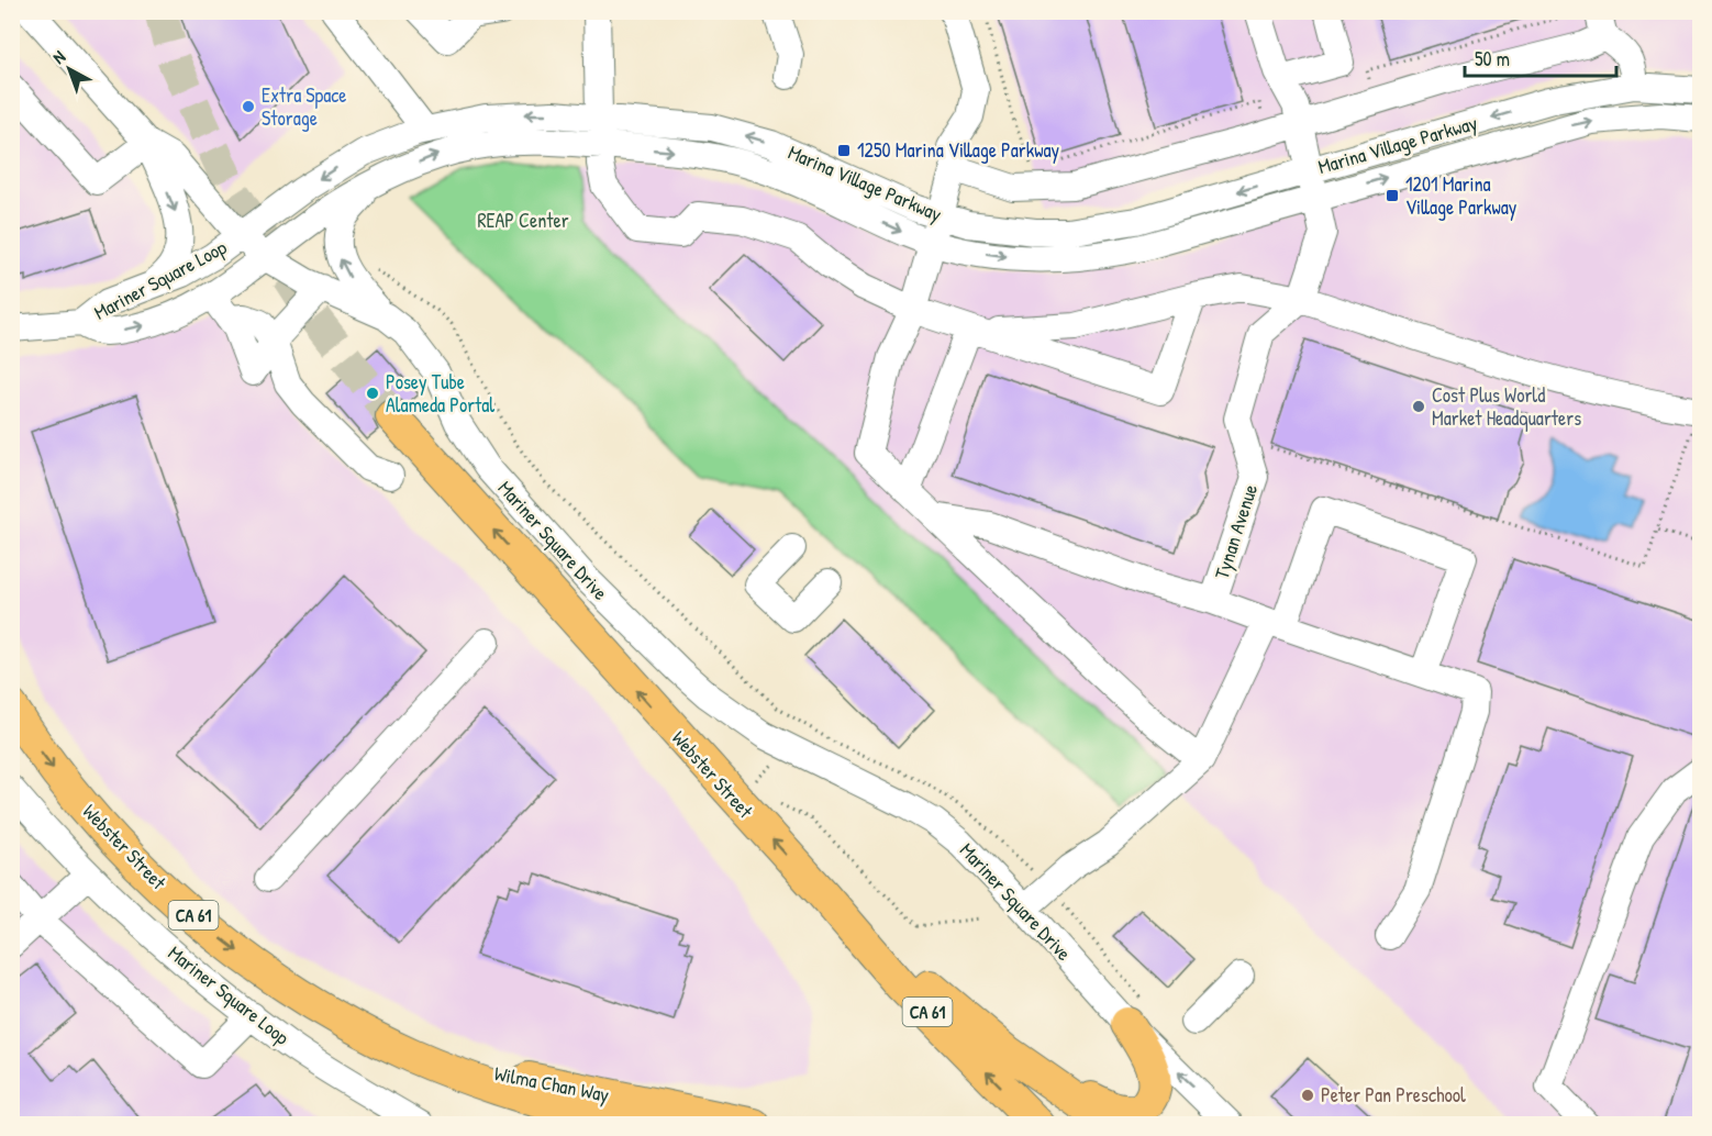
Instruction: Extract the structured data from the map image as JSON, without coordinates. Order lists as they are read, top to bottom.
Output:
{
  "streets": {
    "main road": ["Webster Street", "CA 61", "Wilma Chan Way"],
    "street": [
      "Marina Village Parkway",
      "Mariner Square Loop",
      "Tynan Avenue",
      "Mariner Square Drive"
    ]
  },
  "crossings": [
    ["Marina Village Parkway", "Mariner Square Loop"],
    ["Marina Village Parkway", "Mariner Square Drive"],
    ["Mariner Square Loop", "Mariner Square Drive"],
    ["Webster Street", "Wilma Chan Way"]
  ],
  "parks": ["REAP Center"],
  "places": {
    "other": [
      "Extra Space Storage",
      "Posey Tube Alameda Portal",
      "Cost Plus World Market Headquarters",
      "Peter Pan Preschool"
    ],
    "transit": ["1250 Marina Village Parkway", "1201 Marina Village Parkway"]
  },
  "scale_bar": "50 m",
  "north": "top left"
}
